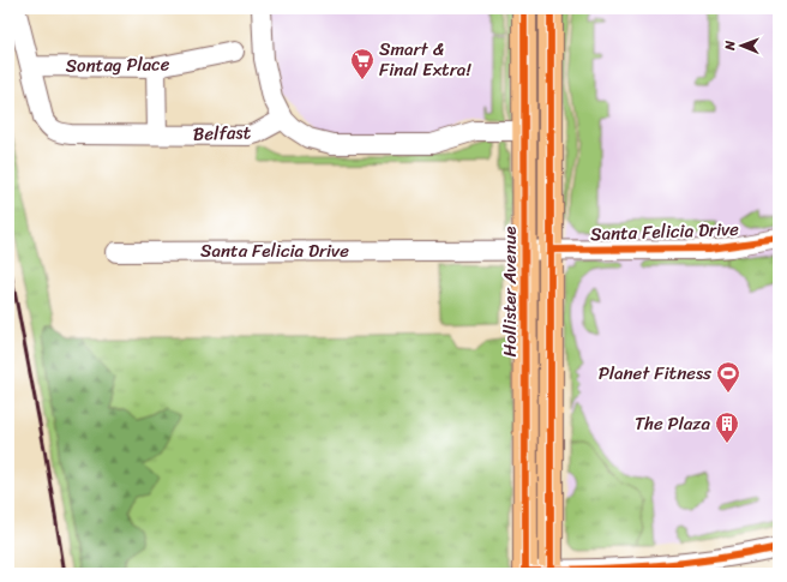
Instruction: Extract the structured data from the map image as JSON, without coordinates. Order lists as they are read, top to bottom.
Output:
{
  "streets": {
    "main road": ["Hollister Avenue"],
    "street": ["Sontag Place", "Belfast", "Santa Felicia Drive"]
  },
  "crossings": [
    ["Sontag Place", "Belfast"],
    ["Santa Felicia Drive", "Hollister Avenue"]
  ],
  "places": {
    "supermarket": ["Smart & Final Extra!"],
    "sports": ["Planet Fitness"],
    "building": ["The Plaza"]
  },
  "north": "left"
}
